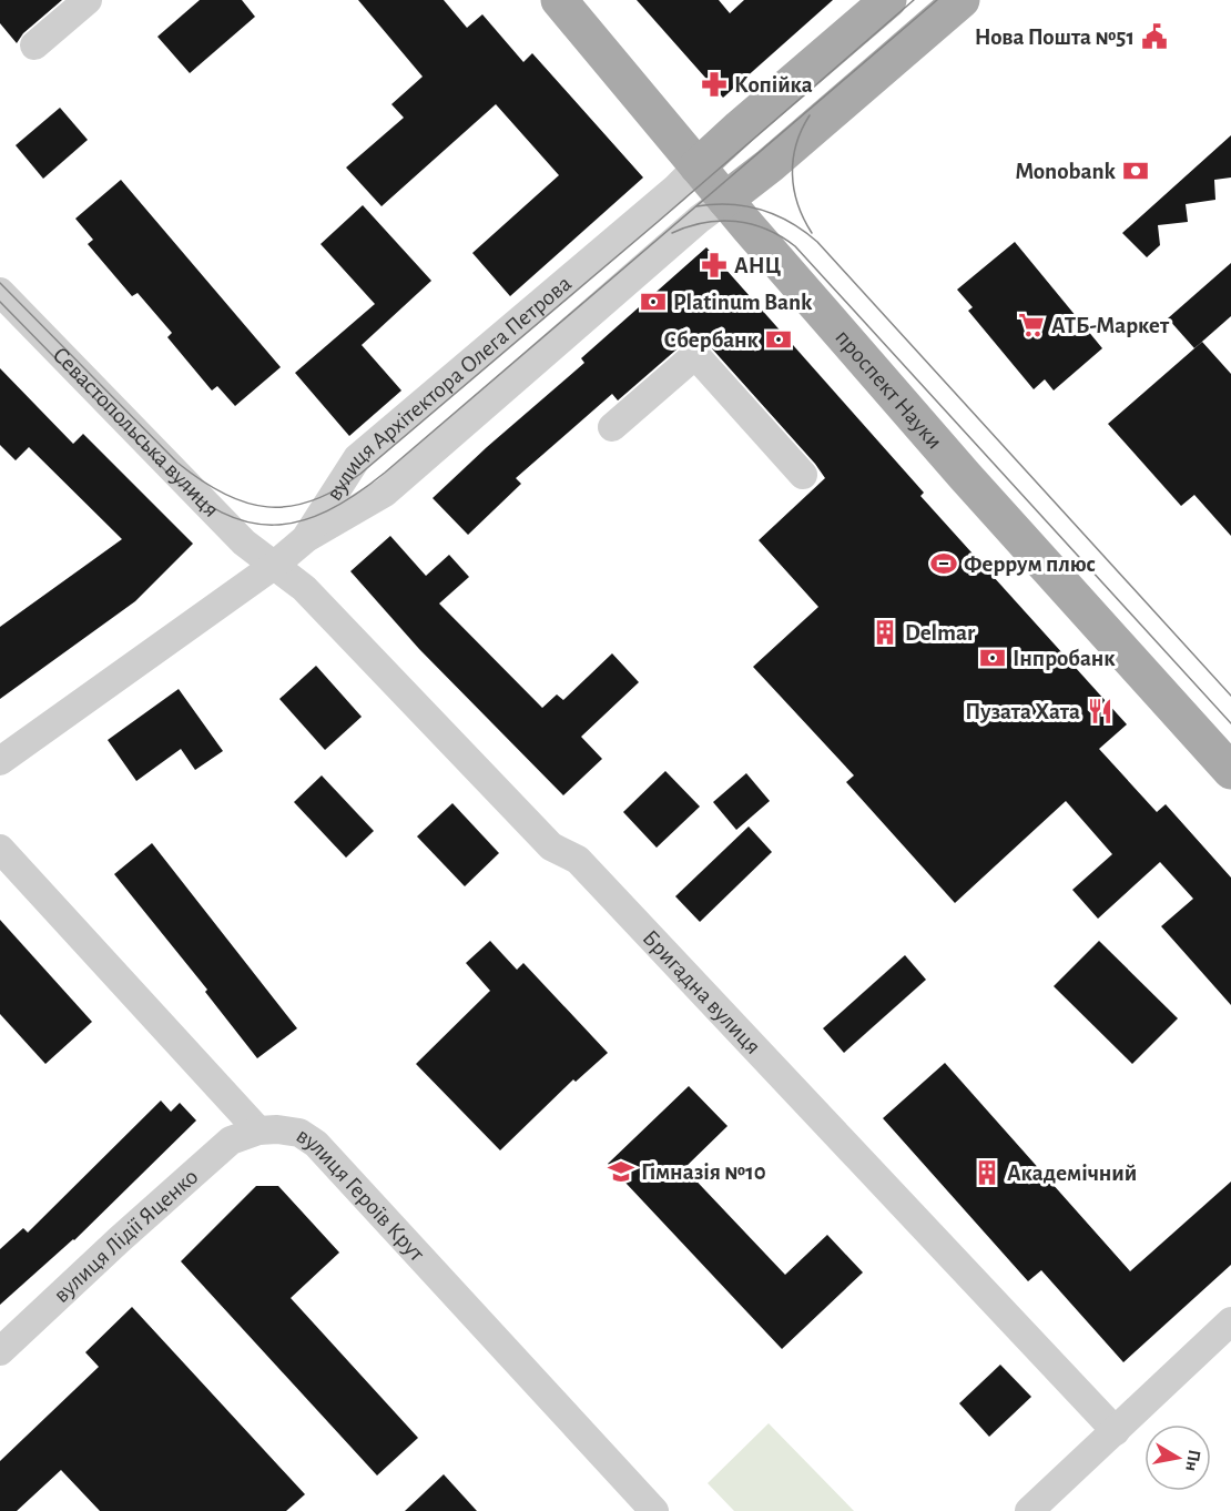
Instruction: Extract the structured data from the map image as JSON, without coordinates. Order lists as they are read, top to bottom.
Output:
{
  "streets": {
    "main road": ["проспект Науки", "вулиця Архітектора Олега Петрова"],
    "street": [
      "Севастопольська вулиця",
      "Бригадна вулиця",
      "вулиця Героїв Крут",
      "вулиця Лідії Яценко"
    ]
  },
  "crossings": [
    ["проспект Науки", "вулиця Архітектора Олега Петрова"],
    ["вулиця Архітектора Олега Петрова", "Севастопольська вулиця"],
    ["вулиця Архітектора Олега Петрова", "Бригадна вулиця"],
    ["Севастопольська вулиця", "Бригадна вулиця"],
    ["вулиця Героїв Крут", "вулиця Лідії Яценко"]
  ],
  "places": {
    "public building": ["Нова Пошта №51"],
    "pharmacy": ["Копійка", "АНЦ"],
    "bank": [
      "Monobank",
      "Platinum Bank",
      "Сбербанк",
      "Інпробанк"
    ],
    "supermarket": ["АТБ-Маркет"],
    "sports": ["Феррум плюс"],
    "building": ["Delmar", "Академічний"],
    "restaurant": ["Пузата Хата"],
    "school or university": ["Гімназія №10"]
  },
  "north": "right"
}
